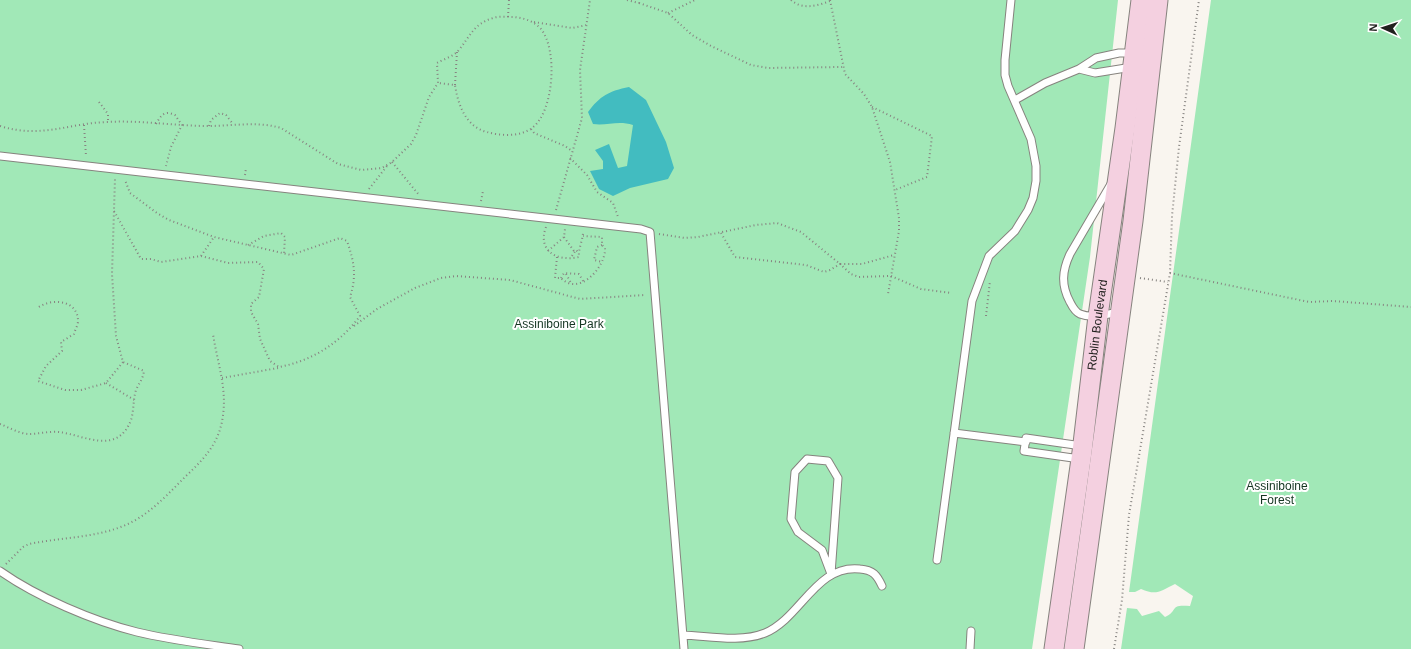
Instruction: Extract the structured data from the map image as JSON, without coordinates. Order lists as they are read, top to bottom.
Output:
{
  "streets": {
    "main road": ["Roblin Boulevard"]
  },
  "parks": ["Assiniboine Park", "Assiniboine Forest"],
  "north": "left"
}
